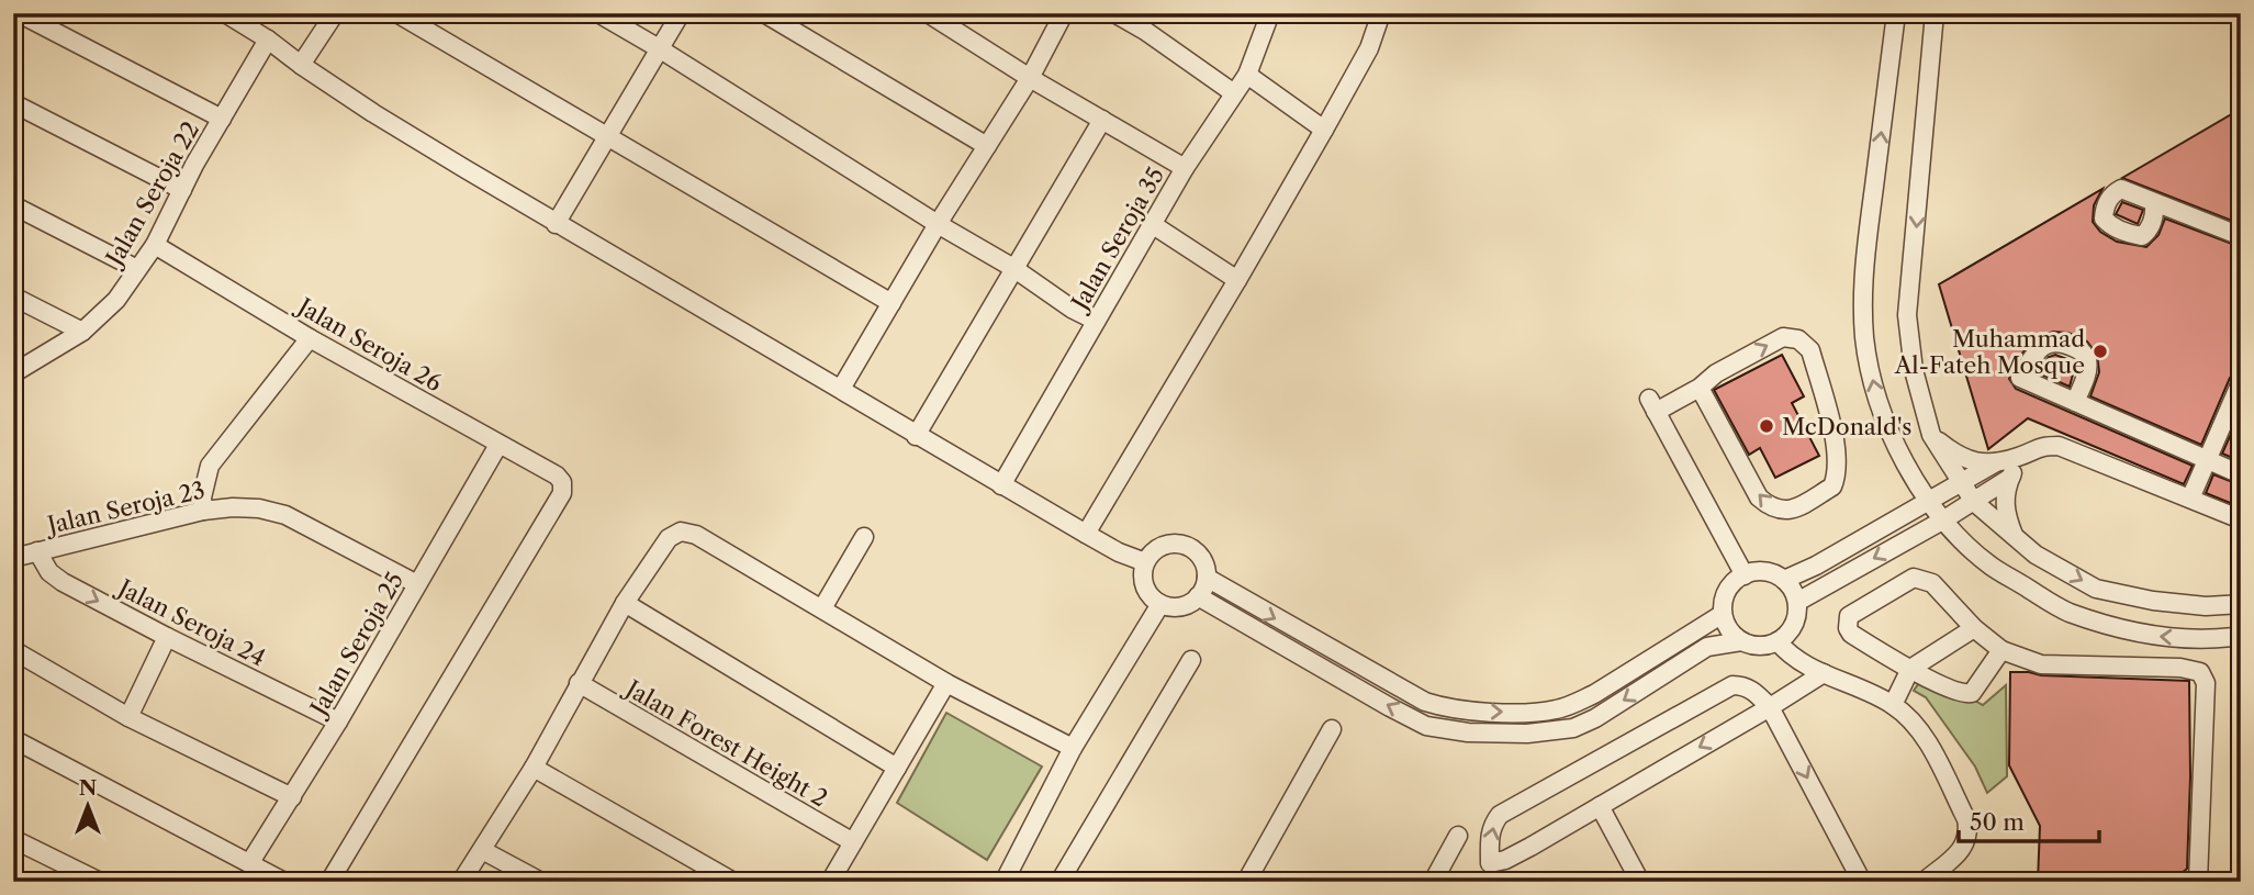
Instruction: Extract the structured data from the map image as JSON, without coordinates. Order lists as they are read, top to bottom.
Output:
{
  "streets": {
    "street": [
      "Jalan Seroja 22",
      "Jalan Seroja 35",
      "Jalan Seroja 26",
      "Jalan Seroja 23",
      "Jalan Seroja 24",
      "Jalan Seroja 25",
      "Jalan Forest Height 2"
    ]
  },
  "crossings": [
    ["Jalan Seroja 22", "Jalan Seroja 26"],
    ["Jalan Seroja 26", "Jalan Seroja 25"],
    ["Jalan Seroja 23", "Jalan Seroja 24"],
    ["Jalan Seroja 23", "Jalan Seroja 25"],
    ["Jalan Seroja 24", "Jalan Seroja 25"]
  ],
  "places": ["Muhammad Al-Fateh Mosque", "McDonald's"],
  "scale_bar": "50 m",
  "north": "top"
}
